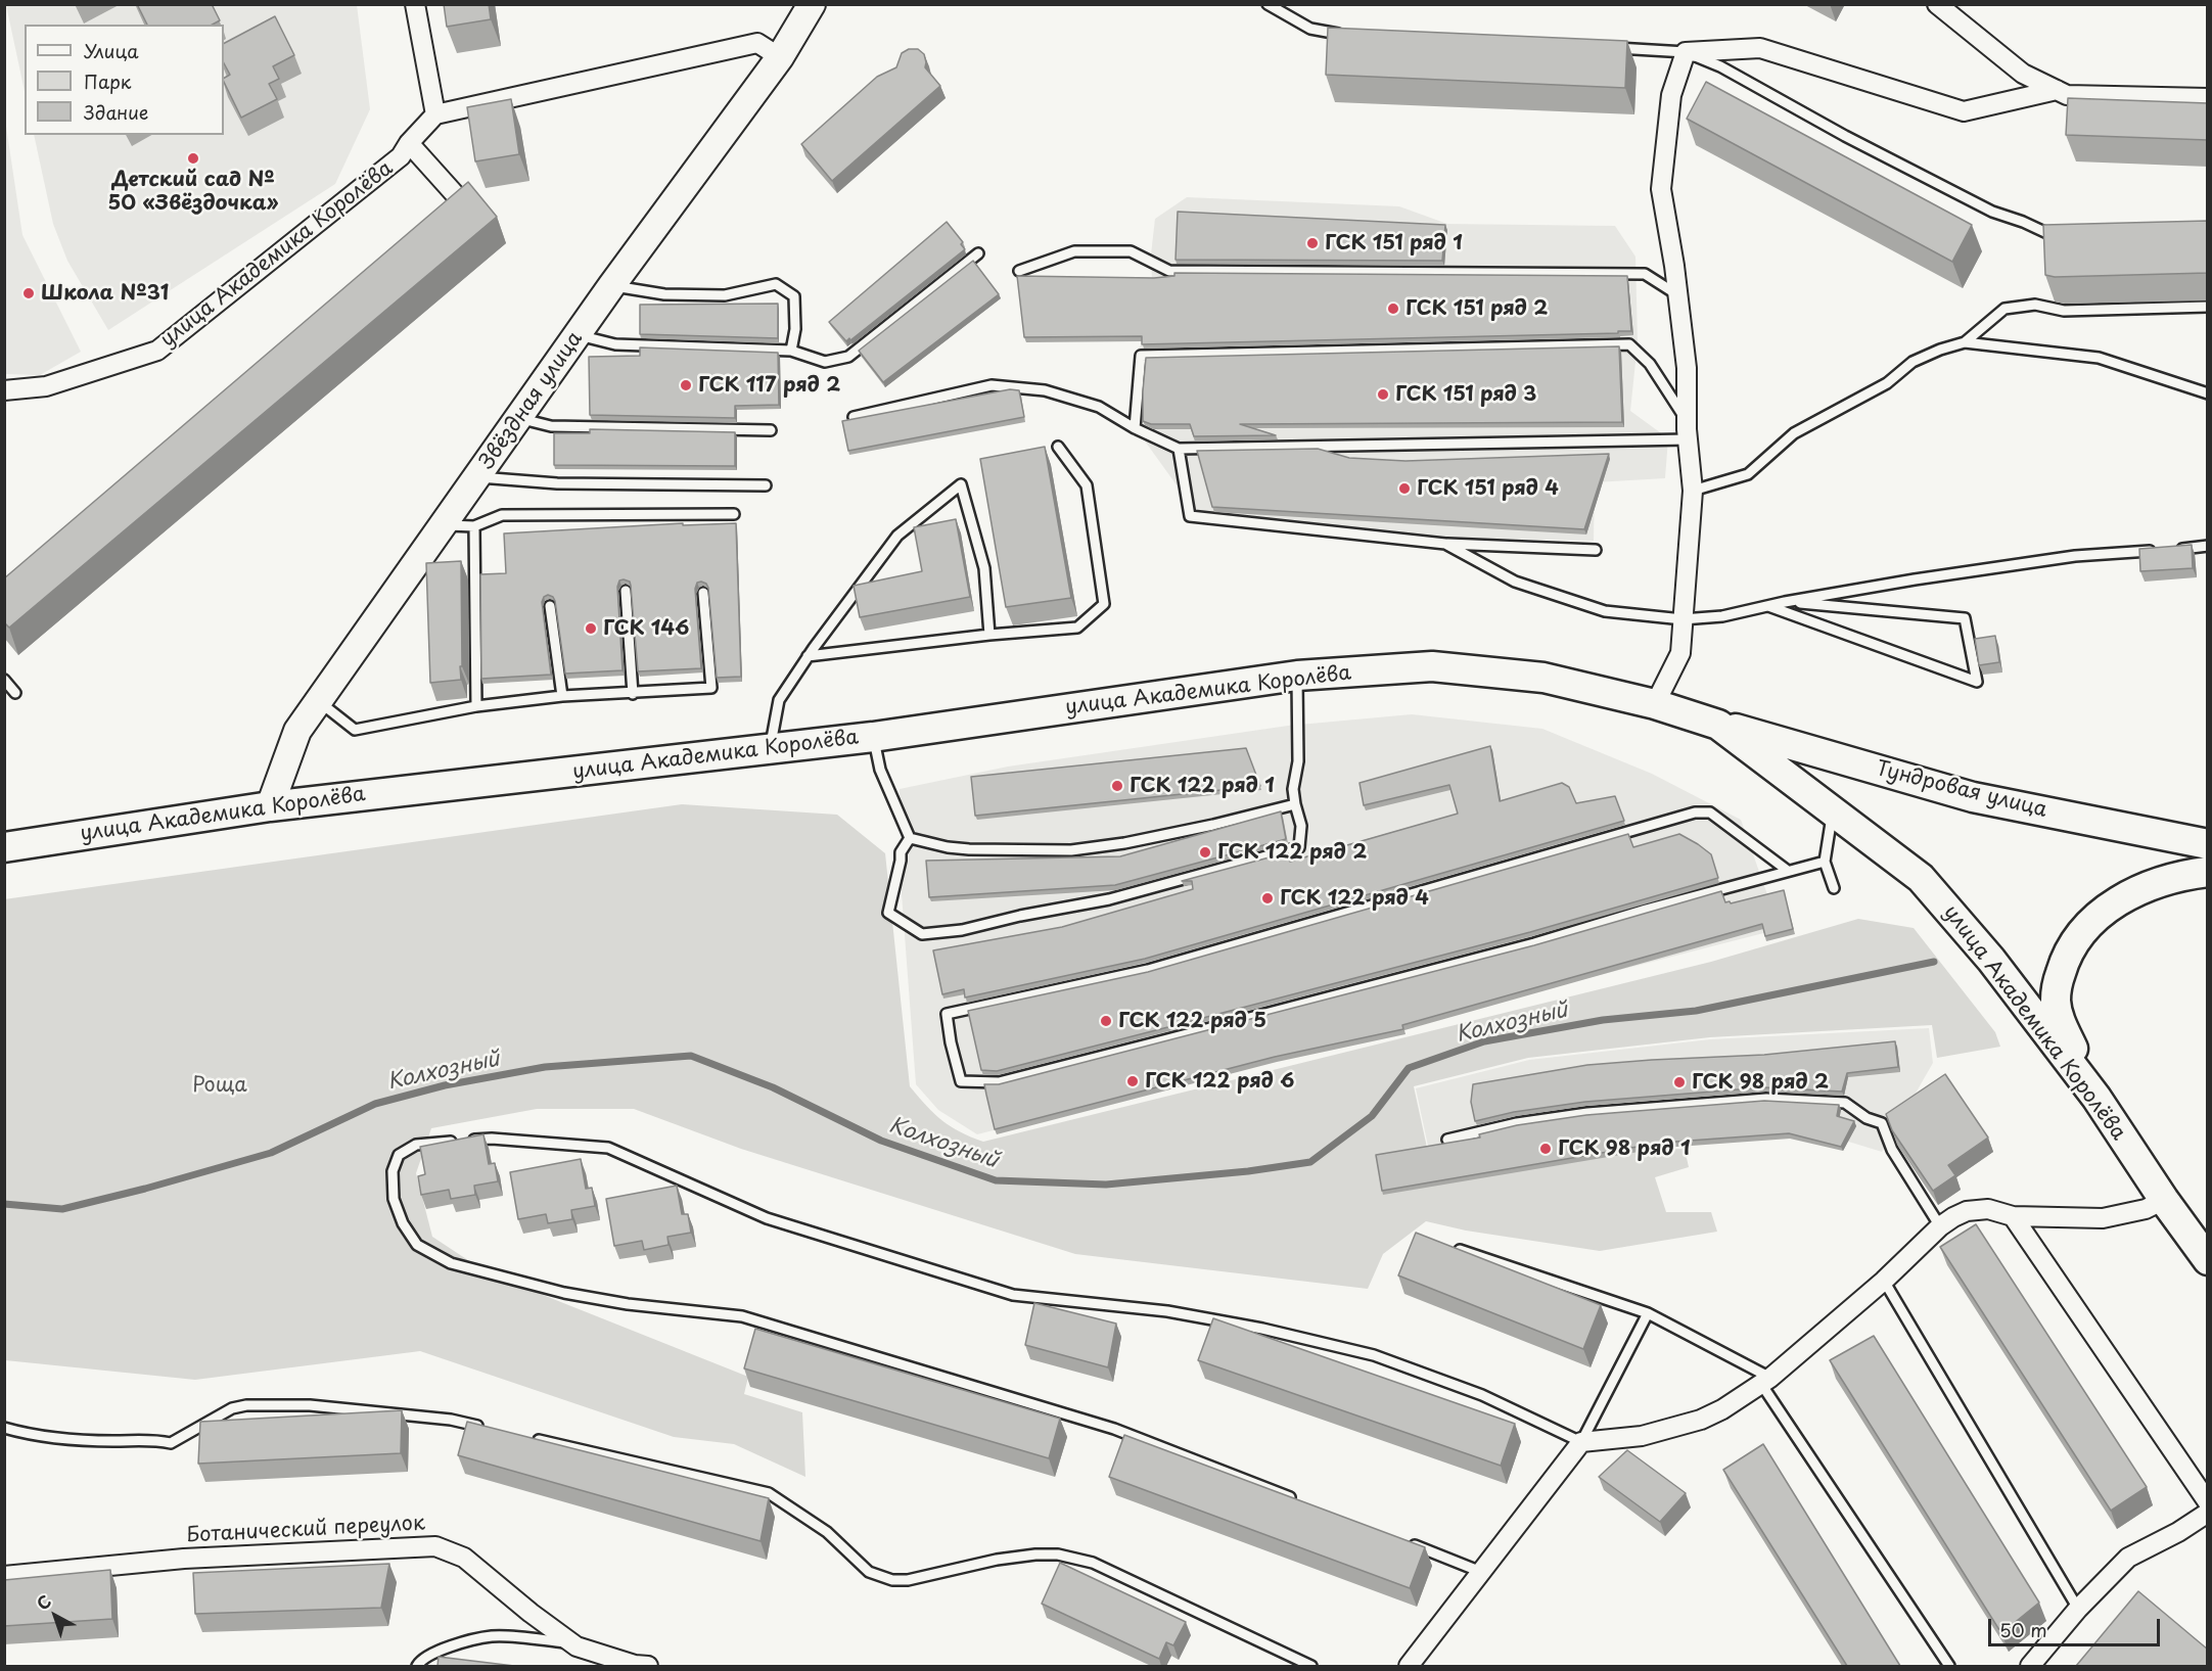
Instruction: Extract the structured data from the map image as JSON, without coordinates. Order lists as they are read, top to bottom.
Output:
{
  "streets": {
    "main road": ["улица Академика Королёва", "Тундровая улица"],
    "street": ["Звёздная улица", "Ботанический переулок"]
  },
  "crossings": [
    ["улица Академика Королёва", "Звёздная улица"],
    ["улица Академика Королёва", "Тундровая улица"]
  ],
  "water": ["Колхозный"],
  "parks": ["Роща"],
  "places": [
    "Детский сад № 50 «Звёздочка»",
    "ГСК 151 ряд 1",
    "Школа №31",
    "ГСК 151 ряд 2",
    "ГСК 117 ряд 2",
    "ГСК 151 ряд 3",
    "ГСК 151 ряд 4",
    "ГСК 146",
    "ГСК 122 ряд 1",
    "ГСК 122 ряд 2",
    "ГСК 122 ряд 4",
    "ГСК 122 ряд 5",
    "ГСК 122 ряд 6",
    "ГСК 98 ряд 2",
    "ГСК 98 ряд 1"
  ],
  "legend": ["Улица", "Парк", "Здание"],
  "scale_bar": "50 m",
  "north": "top left"
}
